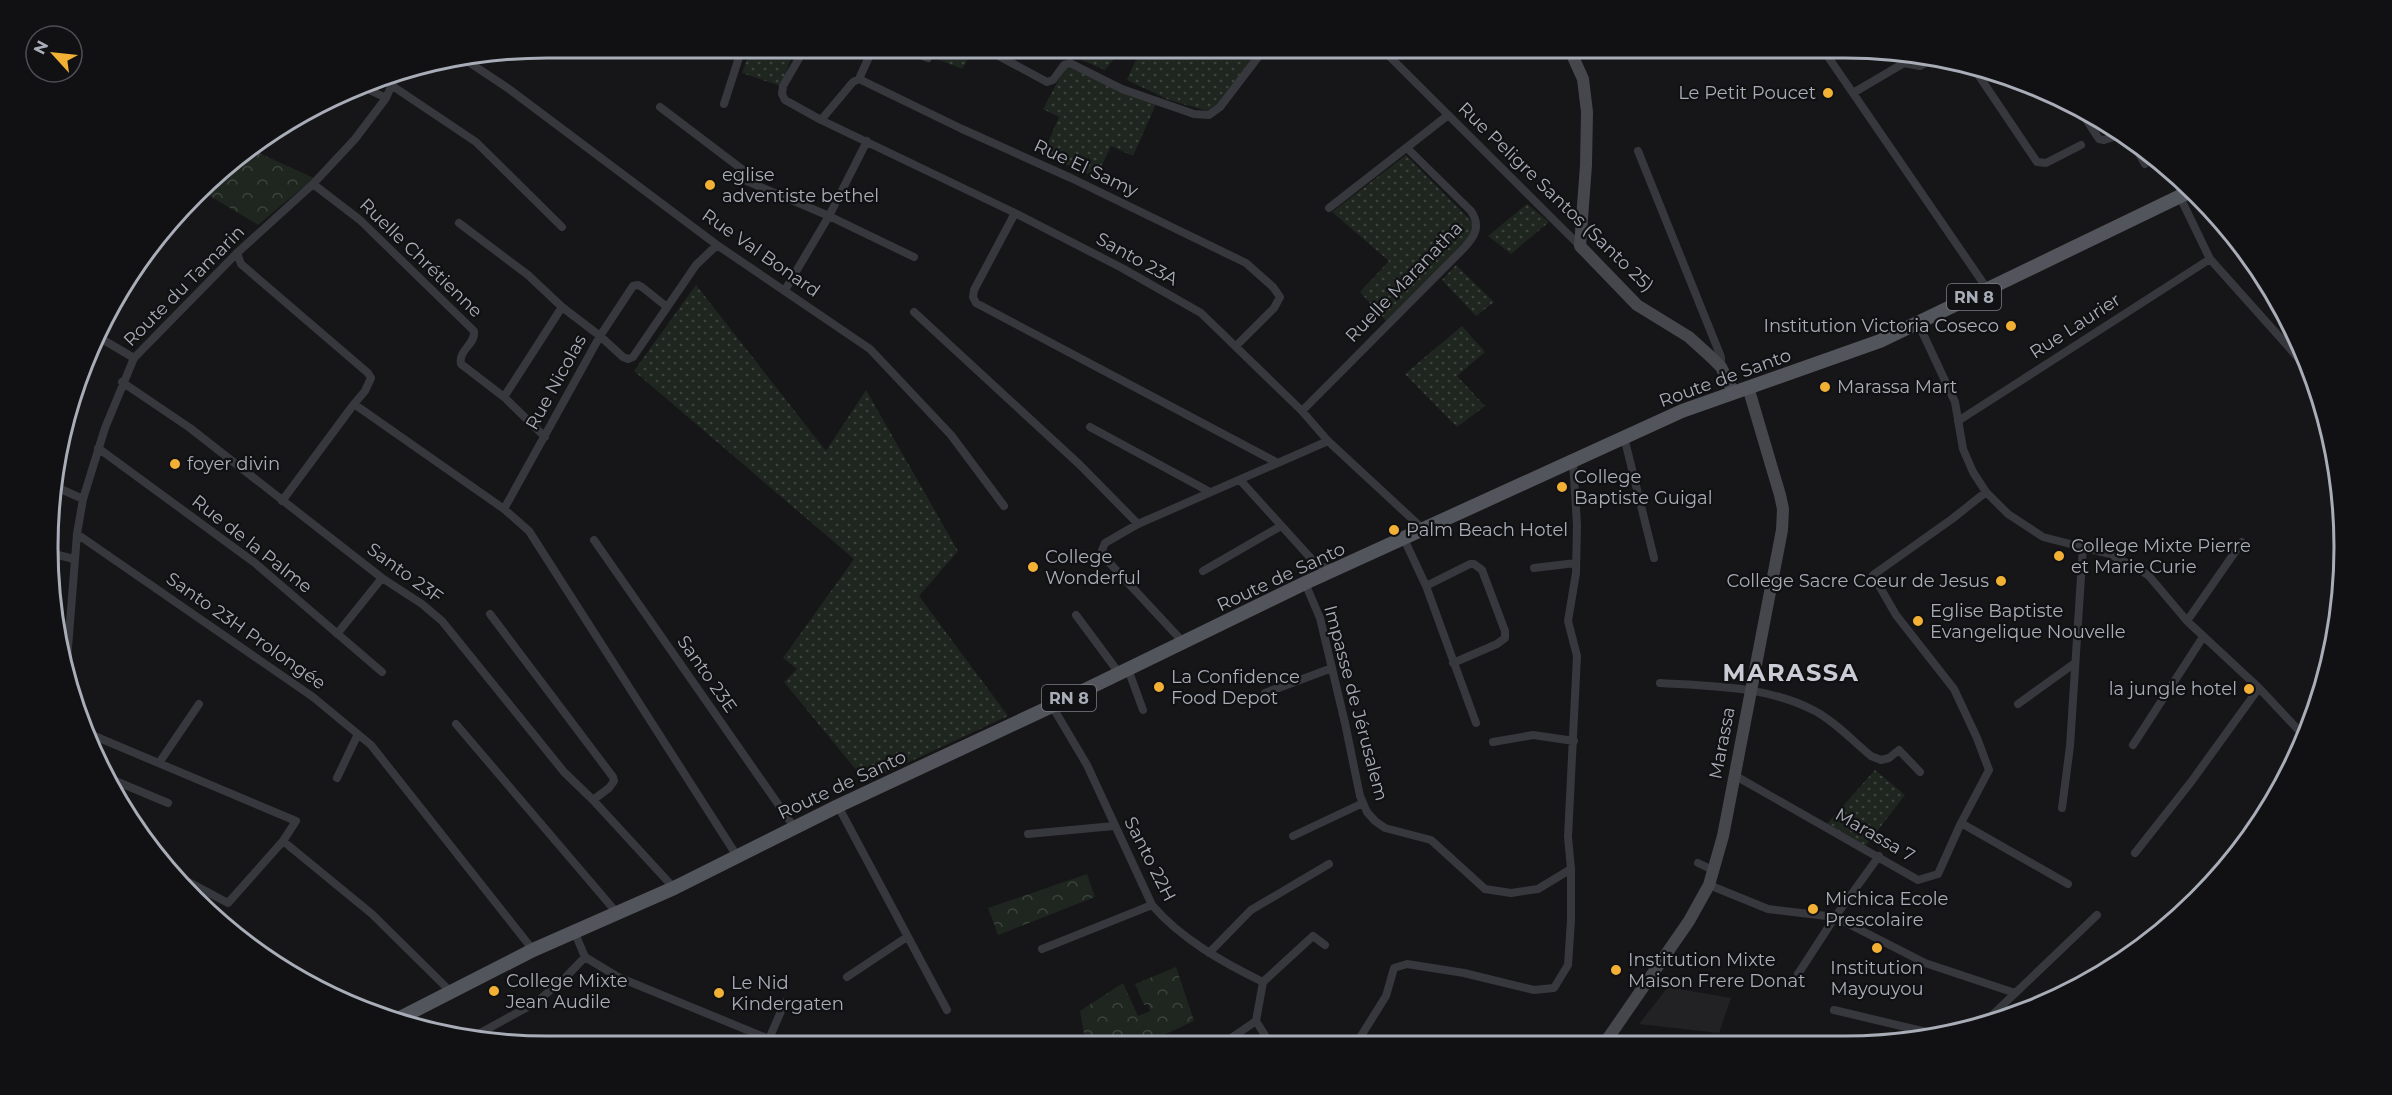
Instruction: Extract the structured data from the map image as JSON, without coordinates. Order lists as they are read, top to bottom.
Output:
{
  "streets": {
    "main road": [
      "Rue Peligre Santos (Santo 25)",
      "RN 8",
      "Route de Santo",
      "Marassa"
    ],
    "street": [
      "Rue El Samy",
      "Rue Val Bonard",
      "Ruelle Chrétienne",
      "Santo 23A",
      "Ruelle Maranatha",
      "Route du Tamarin",
      "Rue Laurier",
      "Rue Nicolas",
      "Rue de la Palme",
      "Santo 23F",
      "Santo 23H Prolongée",
      "Santo 23E",
      "Impasse de Jérusalem",
      "Marassa 7",
      "Santo 22H"
    ]
  },
  "crossings": [
    ["Rue El Samy", "Santo 23A"],
    ["Rue Peligre Santos (Santo 25)", "Route de Santo"],
    ["Rue Val Bonard", "Rue Nicolas"],
    ["Ruelle Chrétienne", "Route du Tamarin"],
    ["Ruelle Chrétienne", "Rue Nicolas"],
    ["Santo 23A", "Ruelle Maranatha"],
    ["Santo 23A", "Route de Santo"],
    ["Route du Tamarin", "Rue de la Palme"],
    ["Route du Tamarin", "Santo 23F"],
    ["Route du Tamarin", "Santo 23H Prolongée"],
    ["Route de Santo", "Santo 23F"],
    ["Route de Santo", "Santo 23H Prolongée"],
    ["Route de Santo", "Santo 23E"],
    ["Route de Santo", "Impasse de Jérusalem"],
    ["Route de Santo", "Marassa"],
    ["Route de Santo", "Santo 22H"],
    ["Marassa", "Marassa 7"]
  ],
  "districts": ["MARASSA"],
  "places": [
    "Le Petit Poucet",
    "eglise adventiste bethel",
    "Institution Victoria Coseco",
    "Marassa Mart",
    "foyer divin",
    "College Baptiste Guigal",
    "Palm Beach Hotel",
    "College Mixte Pierre et Marie Curie",
    "College Wonderful",
    "College Sacre Coeur de Jesus",
    "Eglise Baptiste Evangelique Nouvelle",
    "La Confidence Food Depot",
    "la jungle hotel",
    "Michica Ecole Prescolaire",
    "Institution Mayouyou",
    "Institution Mixte Maison Frere Donat",
    "College Mixte Jean Audile",
    "Le Nid Kindergaten"
  ],
  "north": "top left"
}
